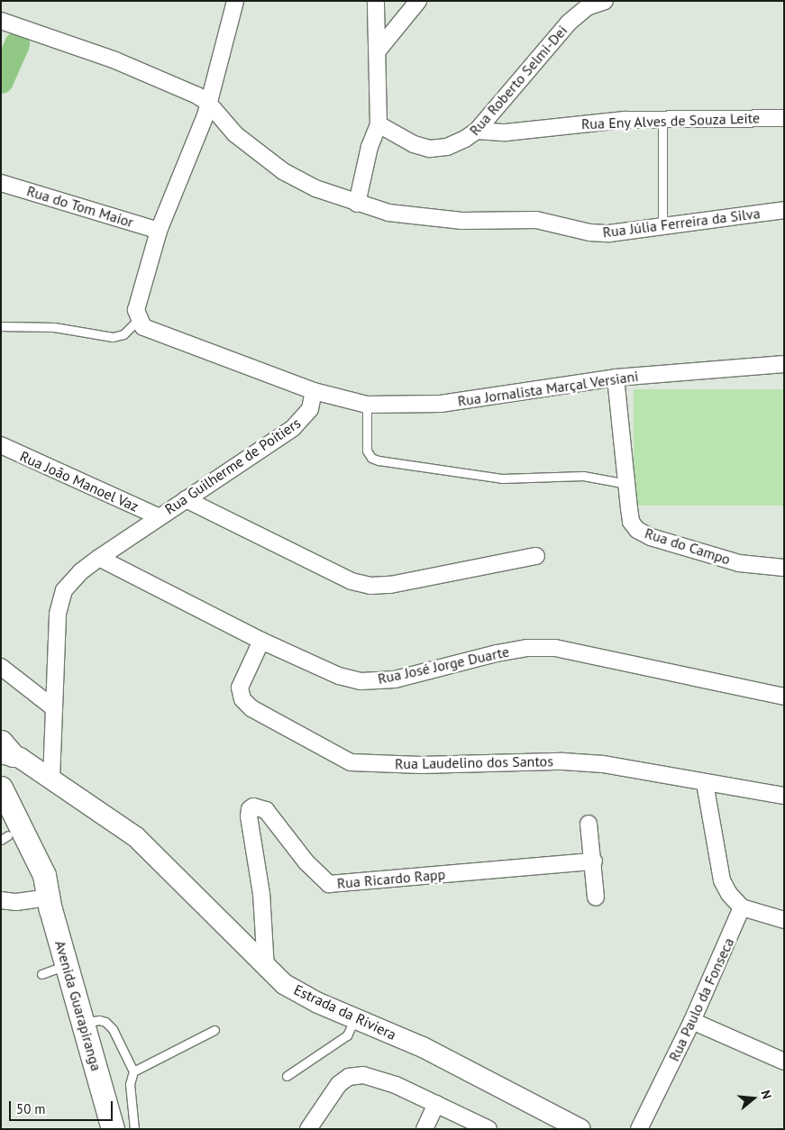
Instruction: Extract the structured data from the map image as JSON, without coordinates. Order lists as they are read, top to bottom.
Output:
{
  "streets": {
    "main road": ["Avenida Guarapiranga"],
    "street": [
      "Rua Roberto Selmi-Dei",
      "Rua Eny Alves de Souza Leite",
      "Rua do Tom Maior",
      "Rua Júlia Ferreira da Silva",
      "Rua Jornalista Marçal Versiani",
      "Rua Guilherme de Poitiers",
      "Rua João Manoel Vaz",
      "Rua do Campo",
      "Rua José Jorge Duarte",
      "Rua Laudelino dos Santos",
      "Rua Ricardo Rapp",
      "Rua Paulo da Fonseca",
      "Estrada da Riviera"
    ]
  },
  "crossings": [
    ["Rua Roberto Selmi-Dei", "Rua Eny Alves de Souza Leite"],
    ["Rua Jornalista Marçal Versiani", "Rua Guilherme de Poitiers"],
    ["Rua Jornalista Marçal Versiani", "Rua do Campo"],
    ["Rua Guilherme de Poitiers", "Rua João Manoel Vaz"],
    ["Rua Guilherme de Poitiers", "Rua José Jorge Duarte"],
    ["Rua Guilherme de Poitiers", "Estrada da Riviera"],
    ["Rua José Jorge Duarte", "Rua Laudelino dos Santos"],
    ["Rua Ricardo Rapp", "Estrada da Riviera"]
  ],
  "scale_bar": "50 m",
  "north": "right"
}
